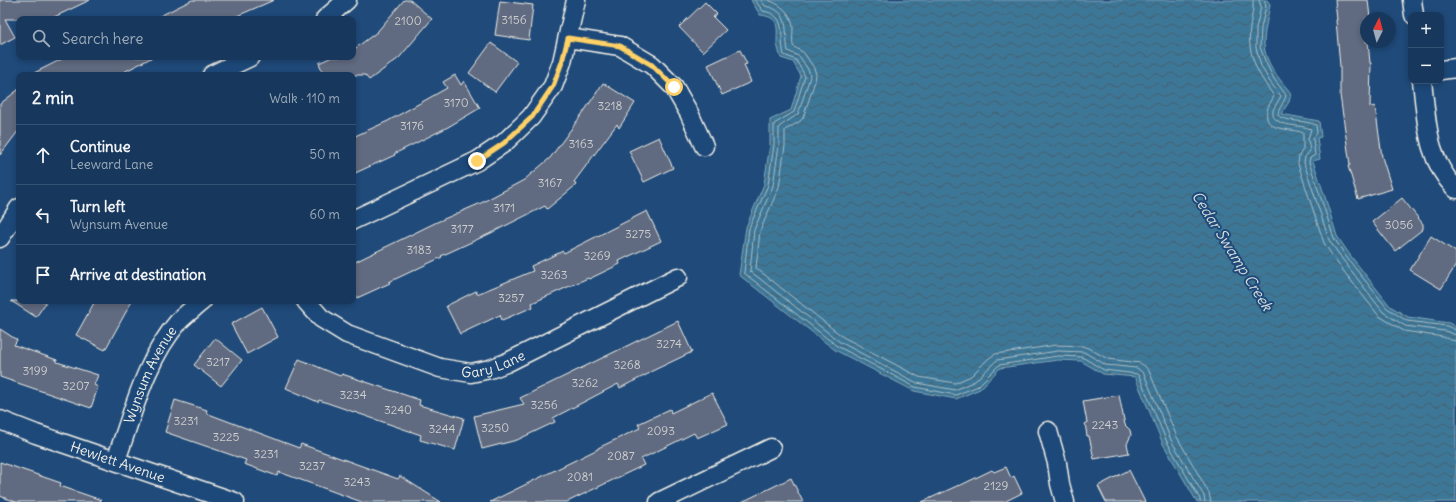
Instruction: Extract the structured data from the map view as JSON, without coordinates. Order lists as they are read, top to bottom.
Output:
{
  "streets": {
    "street": ["Gary Lane", "Wynsum Avenue", "Hewlett Avenue"]
  },
  "crossings": [
    ["Wynsum Avenue", "Hewlett Avenue"]
  ],
  "water": ["Cedar Swamp Creek"],
  "house_numbers": [
    "3156",
    "2100",
    "3170",
    "3218",
    "3176",
    "3163",
    "3167",
    "3171",
    "3056",
    "3177",
    "3275",
    "3183",
    "3269",
    "3263",
    "3257",
    "3274",
    "3217",
    "3268",
    "3199",
    "3262",
    "3207",
    "3234",
    "3256",
    "3240",
    "3231",
    "2243",
    "3250",
    "3244",
    "2093",
    "3225",
    "3231",
    "2087",
    "3237",
    "2081",
    "3243",
    "2129"
  ],
  "north": "top",
  "page": {
    "map_buttons": ["+", "−"],
    "search": "Search here",
    "heading": ["2 min", "Walk · 110 m"],
    "list": [
      ["Continue", "Leeward Lane", "50 m"],
      ["Turn left", "Wynsum Avenue", "60 m"],
      "Arrive at destination"
    ]
  }
}
